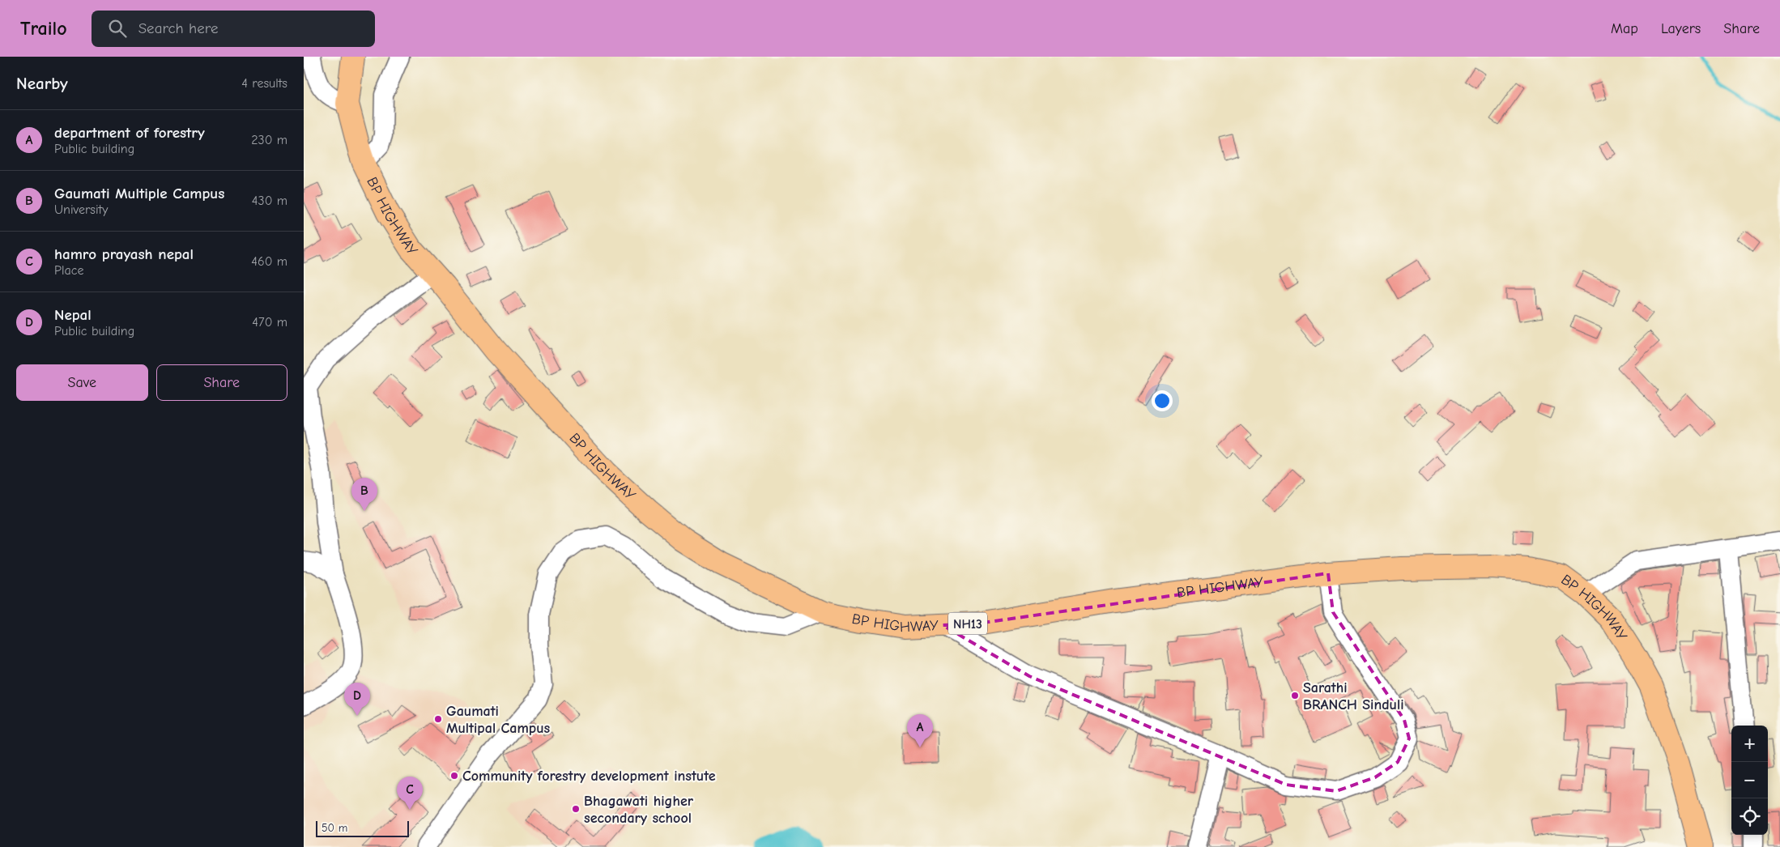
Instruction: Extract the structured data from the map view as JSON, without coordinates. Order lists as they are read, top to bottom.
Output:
{
  "streets": {
    "highway": ["BP HIGHWAY", "NH13"]
  },
  "places": [
    "Sarathi BRANCH Sinduli",
    "Gaumati Multipal Campus",
    "Community forestry development instute",
    "Bhagawati higher secondary school"
  ],
  "scale_bar": "50 m",
  "page": {
    "header": "Trailo",
    "search": "Search here",
    "nav": ["Map", "Layers", "Share"],
    "heading": ["Nearby", "4 results"],
    "list": [
      {
        "mark": "A",
        "name": "department of forestry",
        "note": "Public building",
        "value": "230 m"
      },
      {
        "mark": "B",
        "name": "Gaumati Multiple Campus",
        "note": "University",
        "value": "430 m"
      },
      {
        "mark": "C",
        "name": "hamro prayash nepal",
        "note": "Place",
        "value": "460 m"
      },
      {
        "mark": "D",
        "name": "Nepal",
        "note": "Public building",
        "value": "470 m"
      }
    ],
    "buttons": ["Save", "Share"],
    "pins": [
      "B",
      "D",
      "A",
      "C"
    ],
    "map_buttons": ["+", "−"],
    "scale": "50 m"
  }
}
